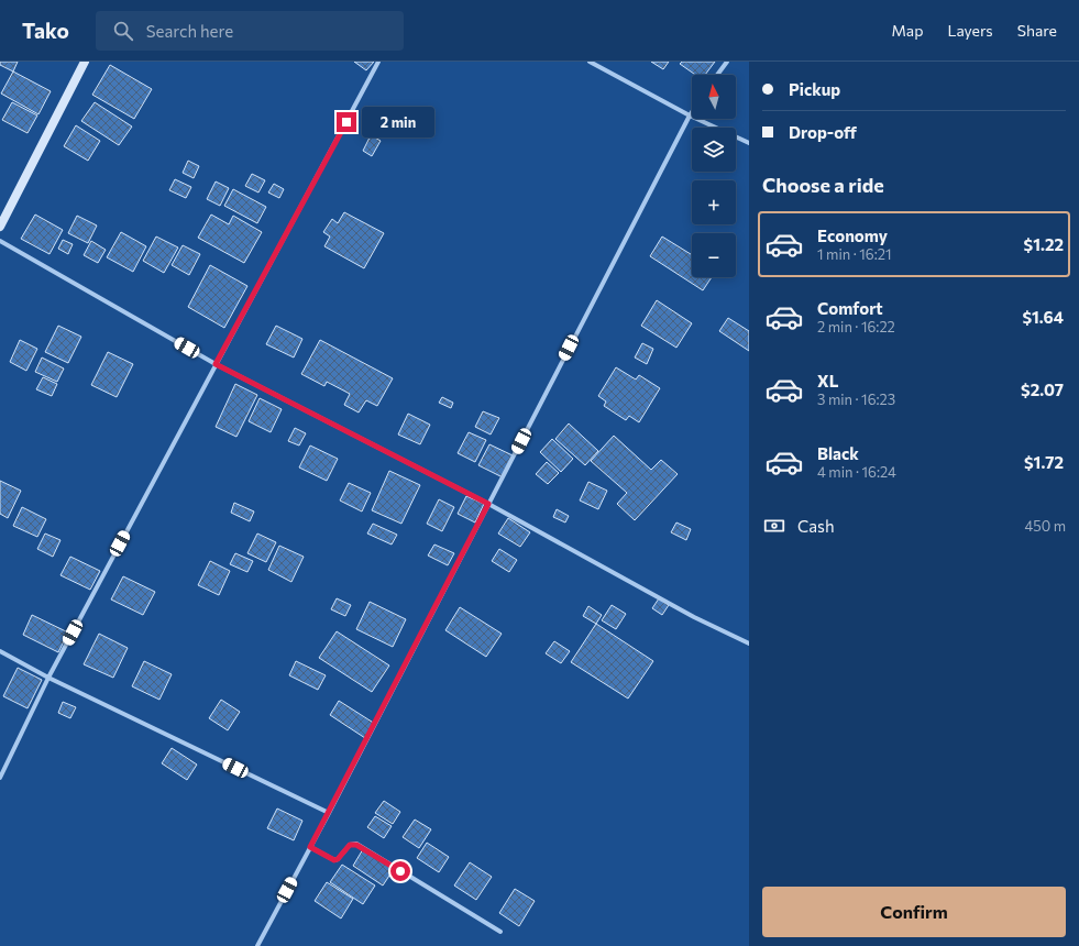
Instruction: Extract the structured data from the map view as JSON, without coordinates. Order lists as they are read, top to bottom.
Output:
{
  "north": "top",
  "page": {
    "header": "Tako",
    "search": "Search here",
    "nav": ["Map", "Layers", "Share"],
    "banner": ["Pickup", "Drop-off"],
    "map_buttons": ["+", "−"],
    "bubble": "2 min",
    "heading": "Choose a ride",
    "list": [
      {
        "name": "Economy",
        "note": "1 min · 16:21",
        "value": "$1.22"
      },
      {
        "name": "Comfort",
        "note": "2 min · 16:22",
        "value": "$1.64"
      },
      {
        "name": "XL",
        "note": "3 min · 16:23",
        "value": "$2.07"
      },
      {
        "name": "Black",
        "note": "4 min · 16:24",
        "value": "$1.72"
      }
    ],
    "pay": ["Cash", "450 m"],
    "buttons": "Confirm"
  }
}
